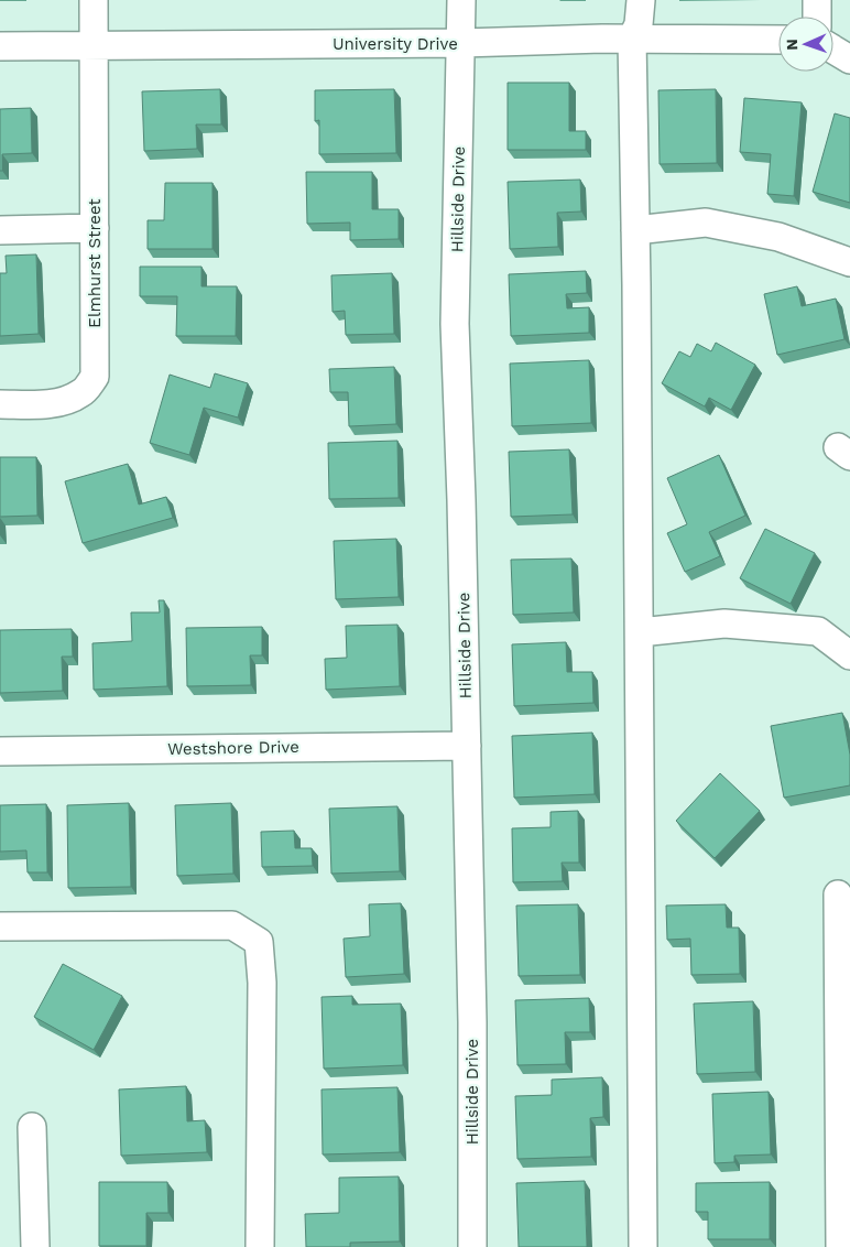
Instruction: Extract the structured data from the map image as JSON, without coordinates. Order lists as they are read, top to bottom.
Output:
{
  "streets": {
    "street": [
      "University Drive",
      "Hillside Drive",
      "Elmhurst Street",
      "Westshore Drive"
    ]
  },
  "crossings": [
    ["University Drive", "Hillside Drive"],
    ["University Drive", "Elmhurst Street"],
    ["Hillside Drive", "Westshore Drive"]
  ],
  "north": "left"
}
